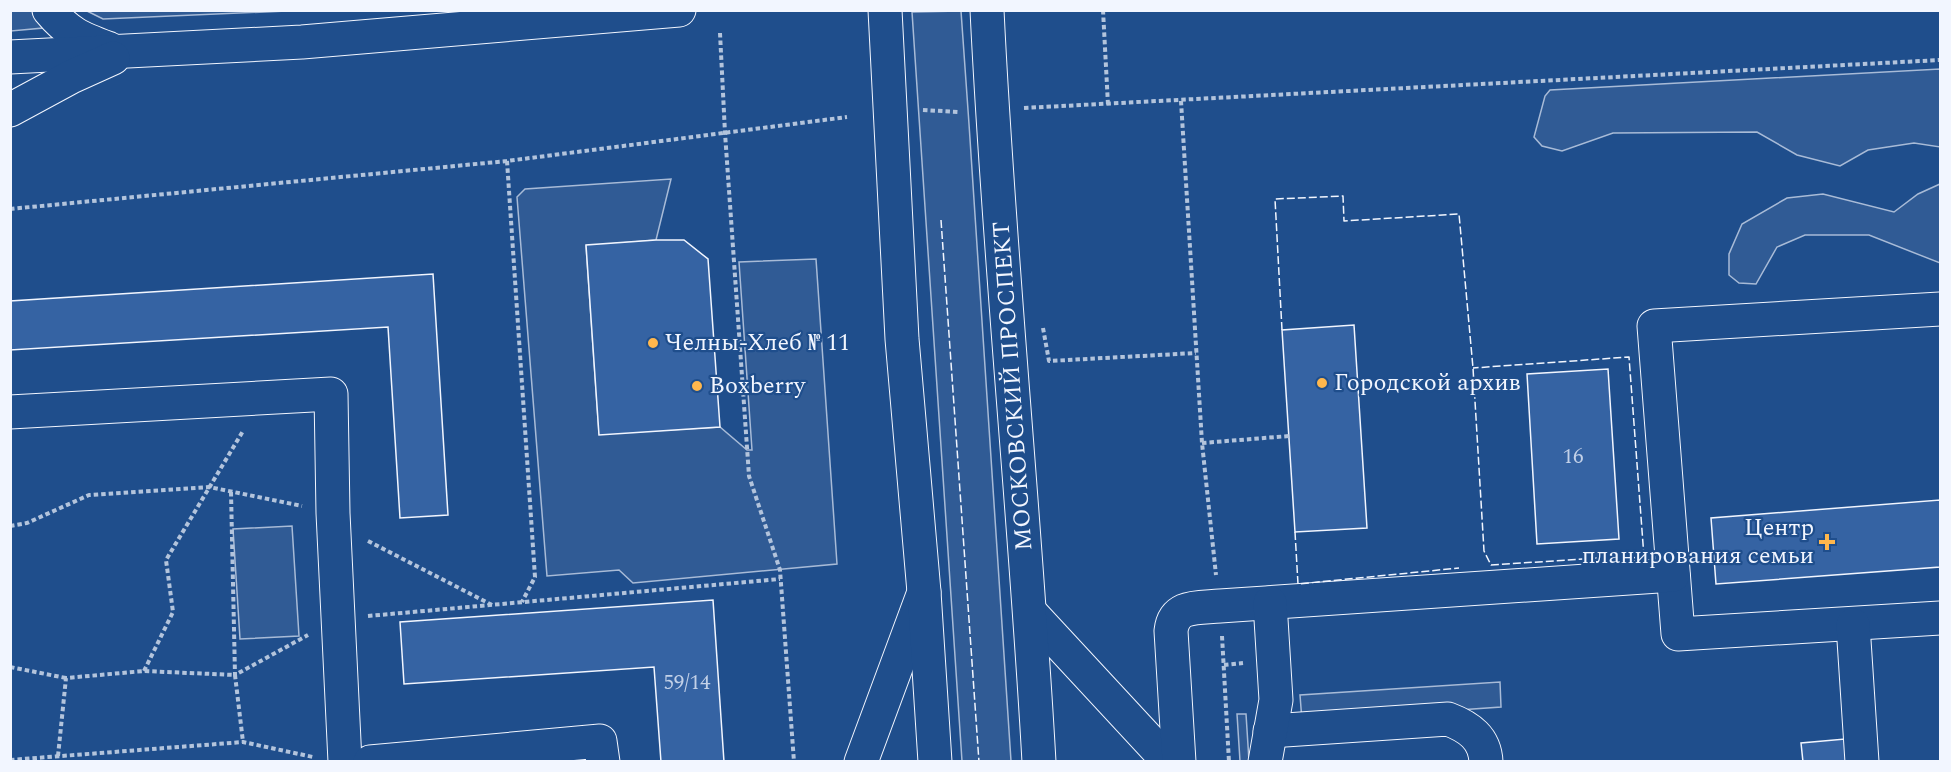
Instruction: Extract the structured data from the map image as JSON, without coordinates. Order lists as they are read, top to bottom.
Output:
{
  "streets": {
    "main road": ["МОСКОВСКИЙ ПРОСПЕКТ"]
  },
  "places": {
    "other": ["Челны-Хлеб № 11", "Городской архив", "Boxberry"],
    "health": ["Центр планирования семьи"]
  },
  "house_numbers": ["16", "59/14"]
}
